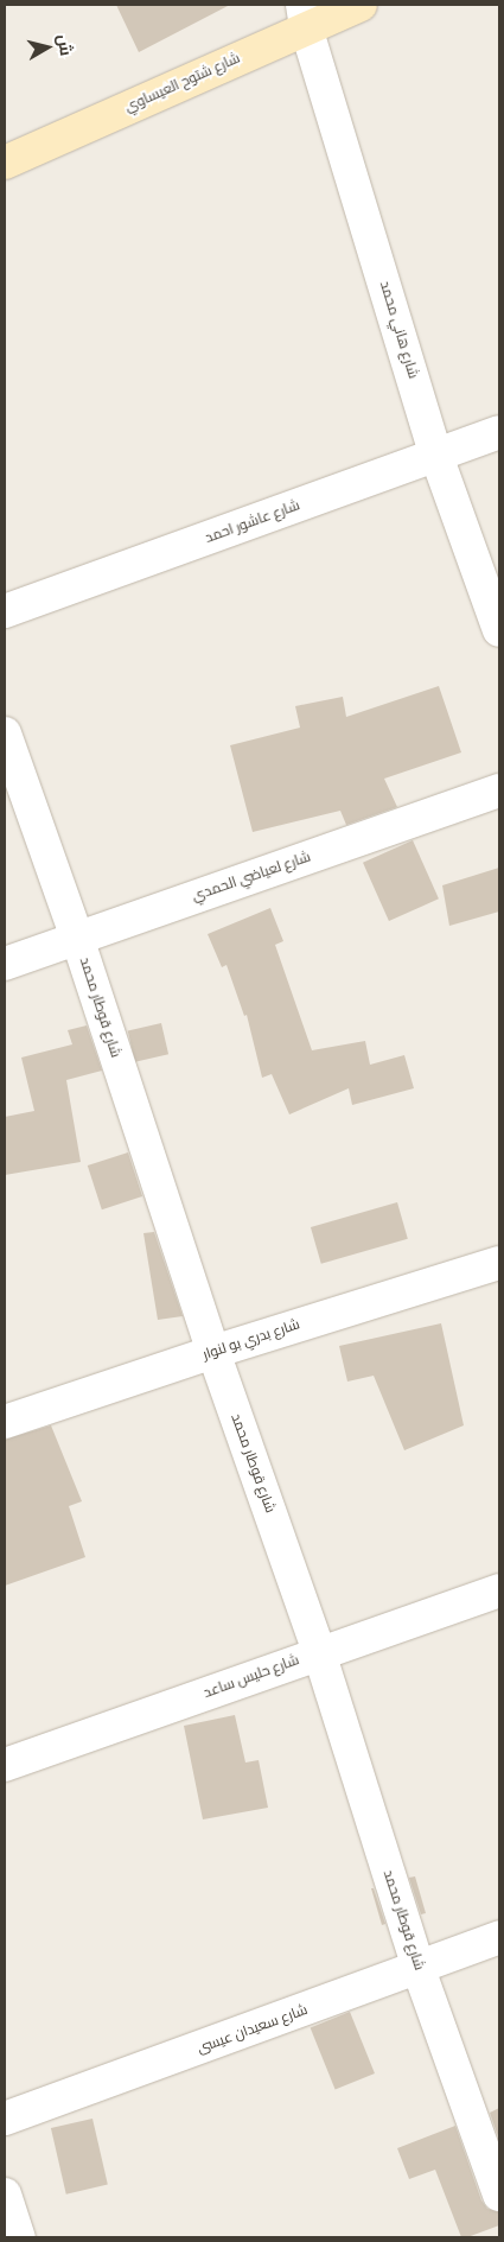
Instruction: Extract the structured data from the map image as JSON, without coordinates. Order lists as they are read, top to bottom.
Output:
{
  "streets": {
    "street": [
      "شارع شتوح العيساوي",
      "شارع هاني محمد",
      "شارع عاشور احمد",
      "شارع لعياضي الحمدي",
      "شارع قوطار محمد",
      "شارع بدري بو لنوار",
      "شارع حليس ساعد",
      "شارع سعيدان عيسى"
    ]
  },
  "crossings": [
    ["شارع شتوح العيساوي", "شارع هاني محمد"],
    ["شارع هاني محمد", "شارع عاشور احمد"],
    ["شارع لعياضي الحمدي", "شارع قوطار محمد"],
    ["شارع قوطار محمد", "شارع بدري بو لنوار"],
    ["شارع قوطار محمد", "شارع حليس ساعد"],
    ["شارع قوطار محمد", "شارع سعيدان عيسى"]
  ],
  "north": "right"
}
